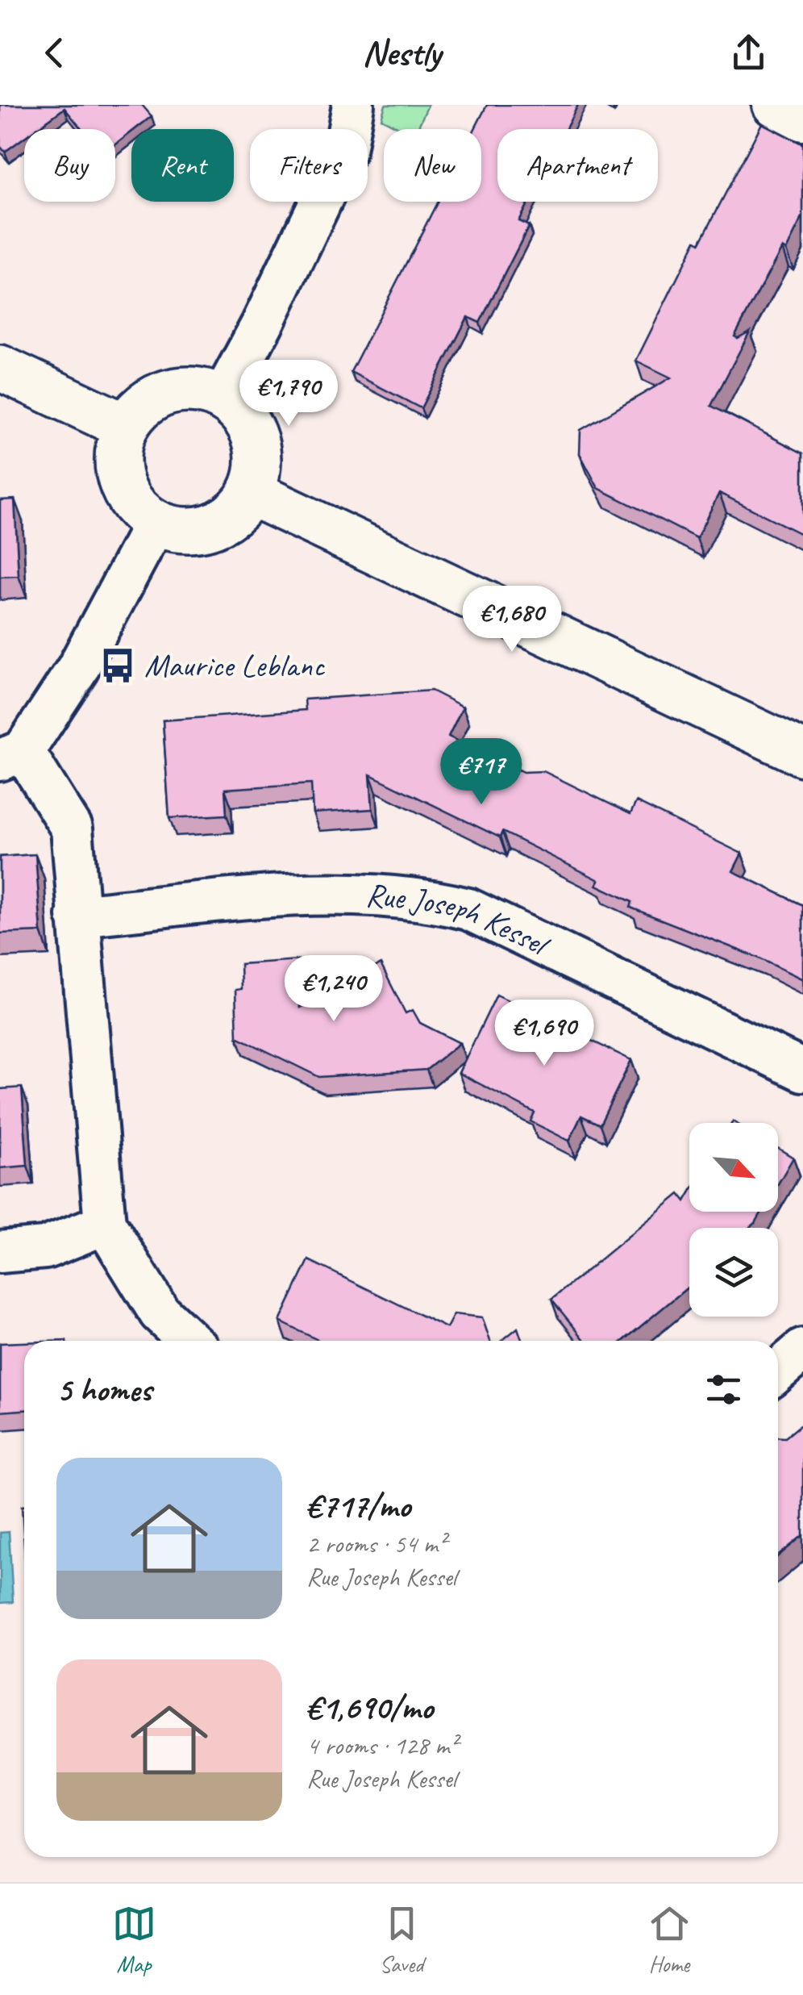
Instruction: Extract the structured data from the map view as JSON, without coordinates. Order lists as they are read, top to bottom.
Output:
{
  "streets": {
    "street": ["Rue Joseph Kessel"]
  },
  "places": {
    "bus stop": ["Maurice Leblanc"]
  },
  "north": "bottom right",
  "page": {
    "header": "Nestly",
    "chip": [
      "Buy",
      "Rent",
      "Filters",
      "New",
      "Apartment"
    ],
    "price": [
      "€1,790",
      "€1,680",
      "€717",
      "€1,240",
      "€1,690"
    ],
    "heading": "5 homes",
    "list": [
      {
        "name": "€717/mo",
        "note": "2 rooms · 54 m² · Rue Joseph Kessel"
      },
      {
        "name": "€1,690/mo",
        "note": "4 rooms · 128 m² · Rue Joseph Kessel"
      }
    ],
    "tabs": ["Map", "Saved", "Home"]
  }
}
